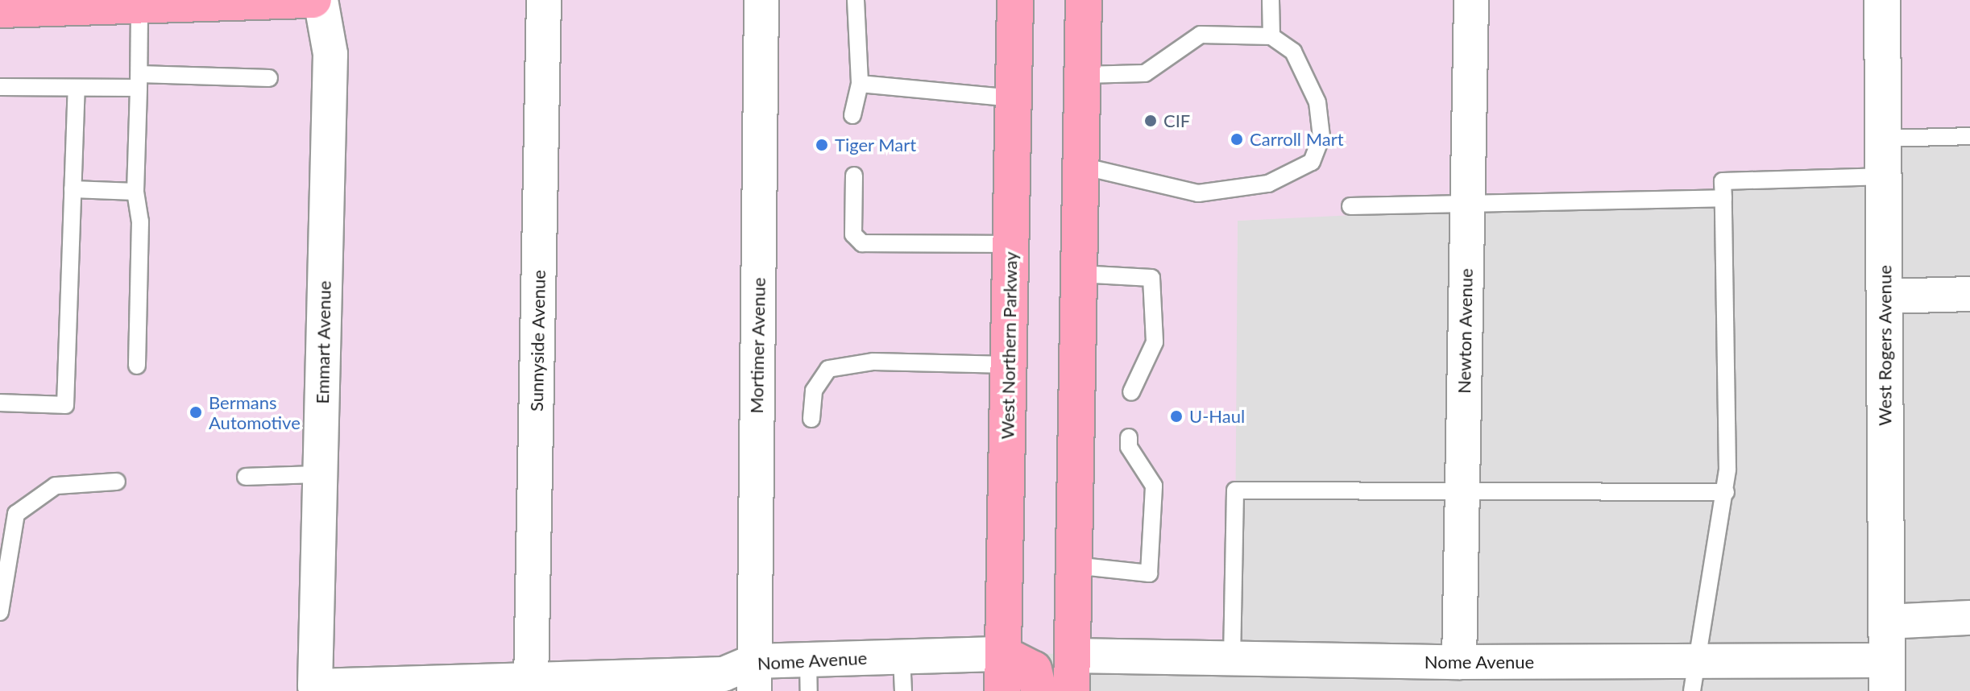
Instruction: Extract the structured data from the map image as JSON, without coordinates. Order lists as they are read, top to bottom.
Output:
{
  "streets": {
    "main road": ["West Northern Parkway"],
    "street": [
      "Newton Avenue",
      "Sunnyside Avenue",
      "Emmart Avenue",
      "Mortimer Avenue",
      "West Rogers Avenue",
      "Nome Avenue"
    ]
  },
  "crossings": [
    ["Newton Avenue", "Nome Avenue"],
    ["Sunnyside Avenue", "Nome Avenue"],
    ["Emmart Avenue", "Nome Avenue"],
    ["Mortimer Avenue", "Nome Avenue"],
    ["West Northern Parkway", "Nome Avenue"],
    ["West Rogers Avenue", "Nome Avenue"]
  ],
  "places": [
    "CIF",
    "Carroll Mart",
    "Tiger Mart",
    "Bermans Automotive",
    "U-Haul"
  ]
}
